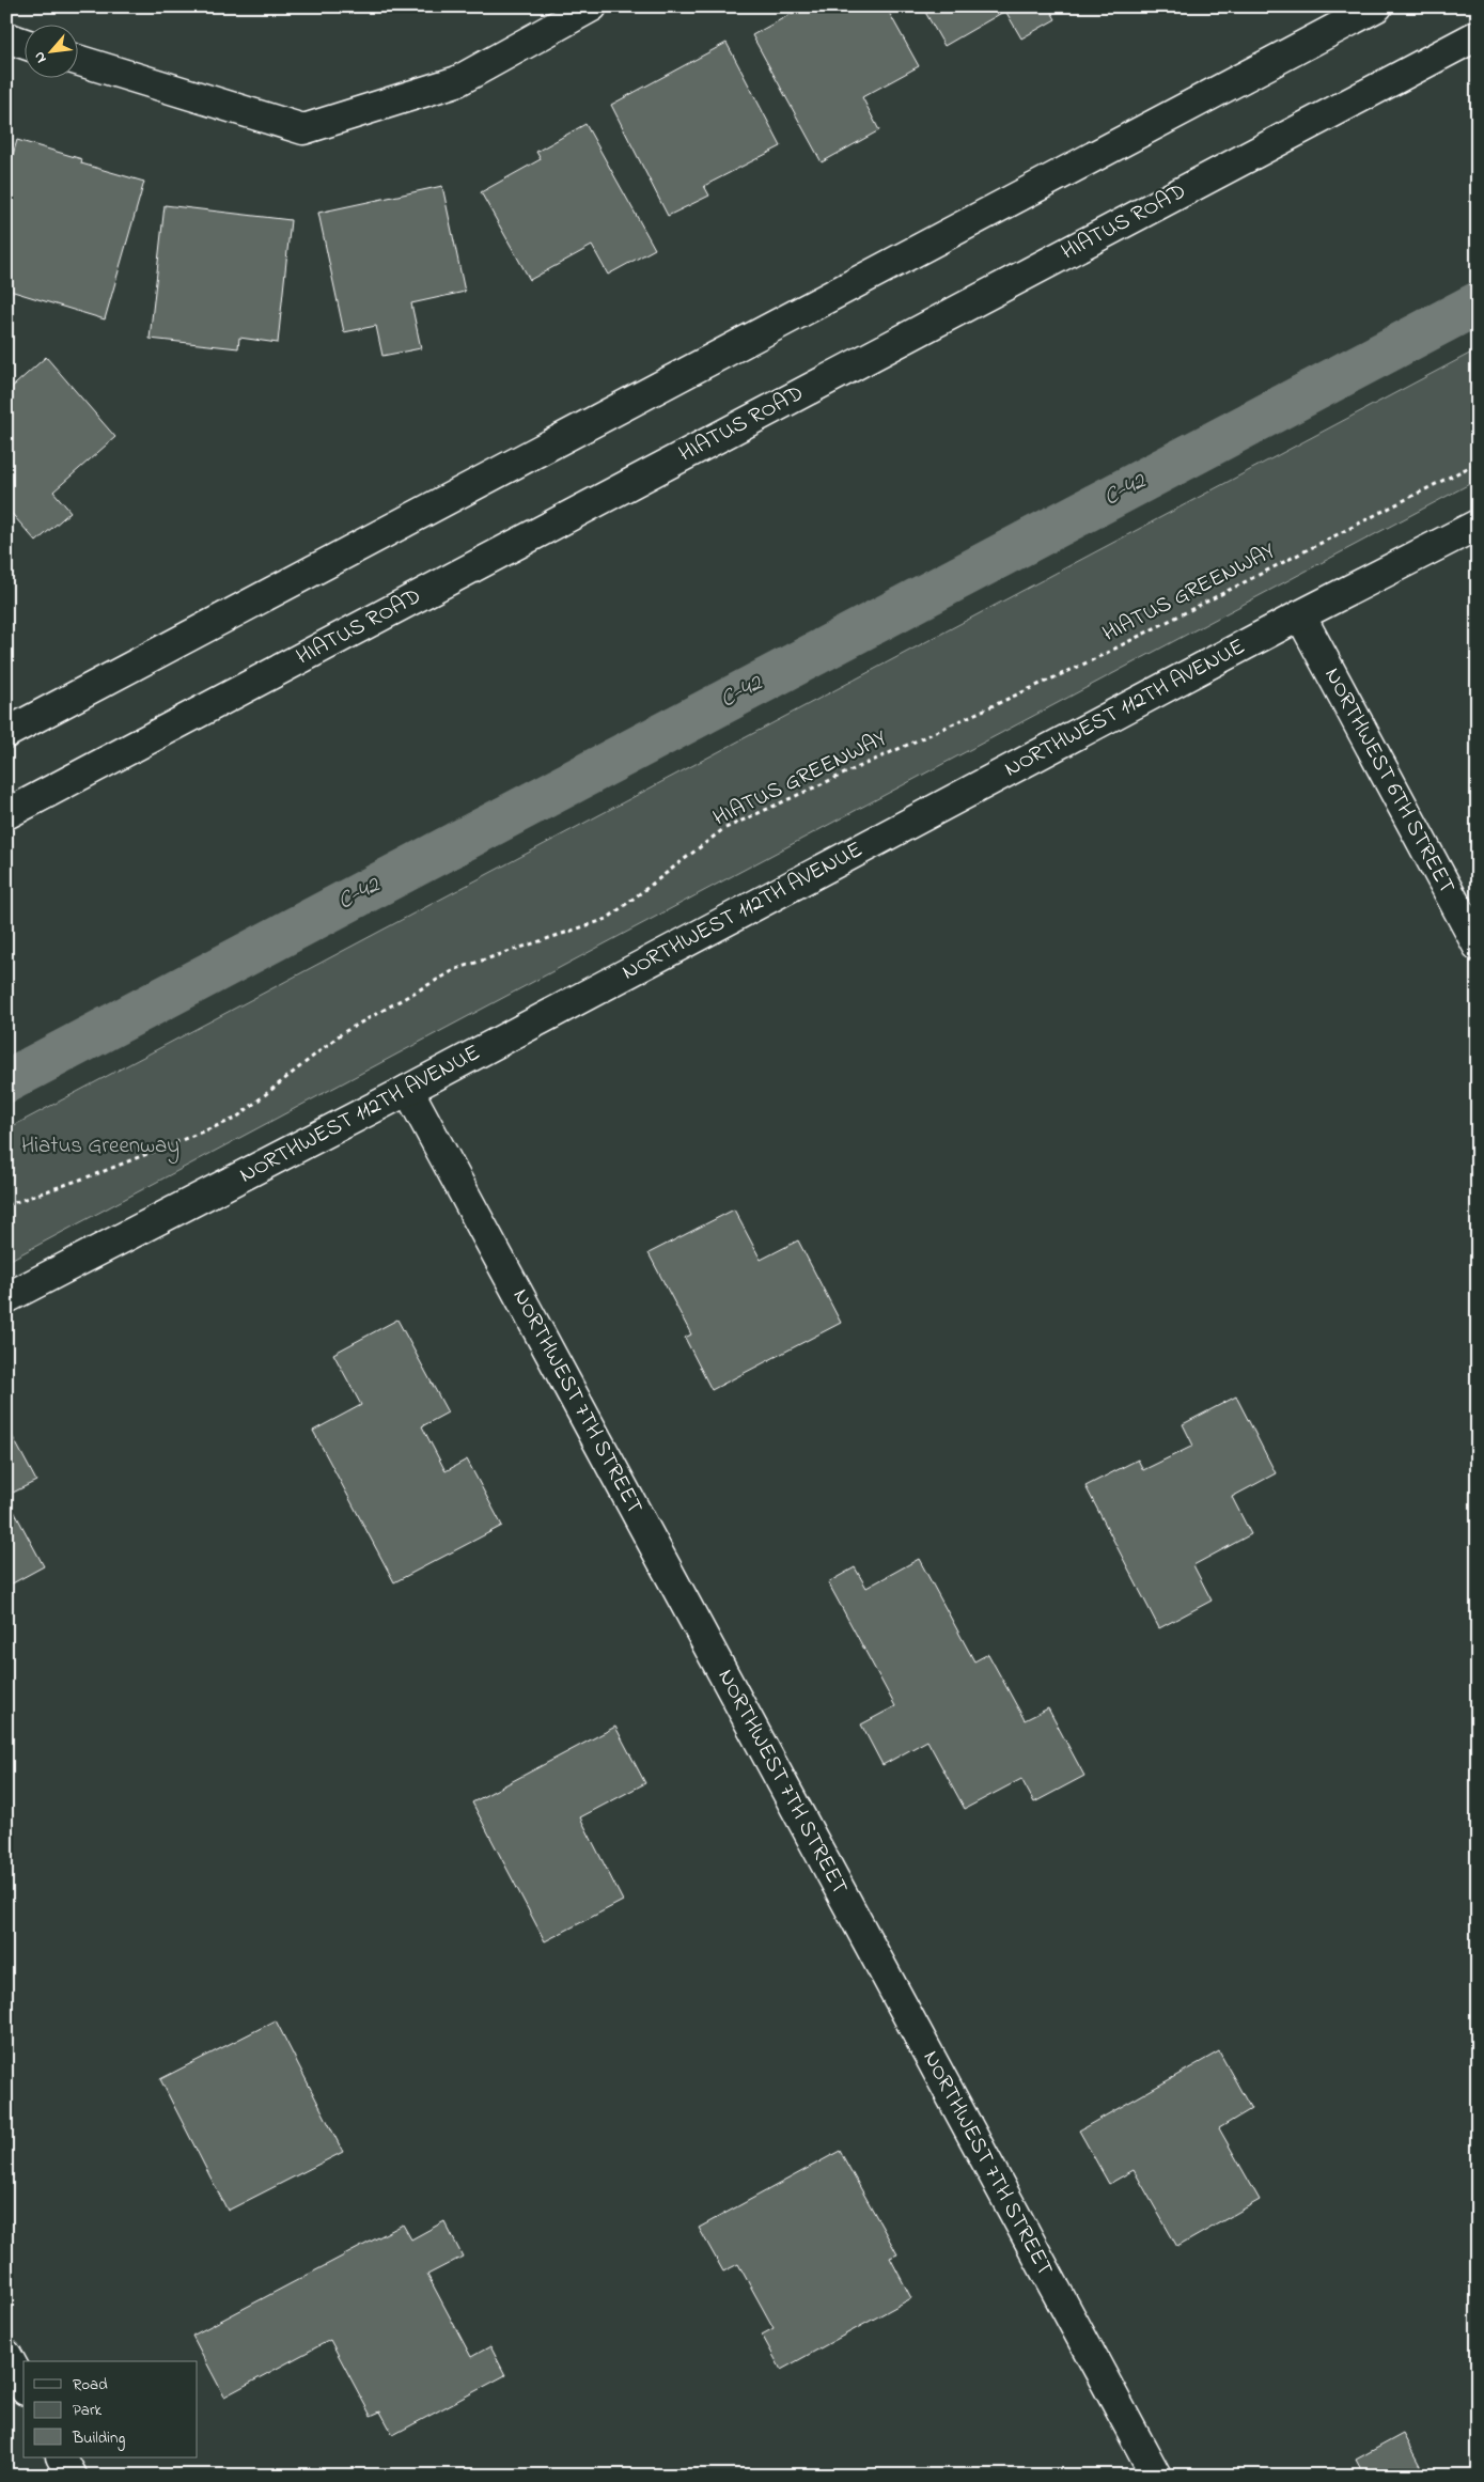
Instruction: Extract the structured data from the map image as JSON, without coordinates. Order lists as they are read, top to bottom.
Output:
{
  "streets": {
    "street": [
      "HIATUS ROAD",
      "NORTHWEST 112TH AVENUE",
      "NORTHWEST 6TH STREET",
      "NORTHWEST 7TH STREET"
    ],
    "path": ["HIATUS GREENWAY"]
  },
  "crossings": [
    ["NORTHWEST 112TH AVENUE", "NORTHWEST 6TH STREET"],
    ["NORTHWEST 112TH AVENUE", "NORTHWEST 7TH STREET"]
  ],
  "water": ["C-42"],
  "parks": ["Hiatus Greenway"],
  "legend": ["Road", "Park", "Building"],
  "north": "bottom left"
}
